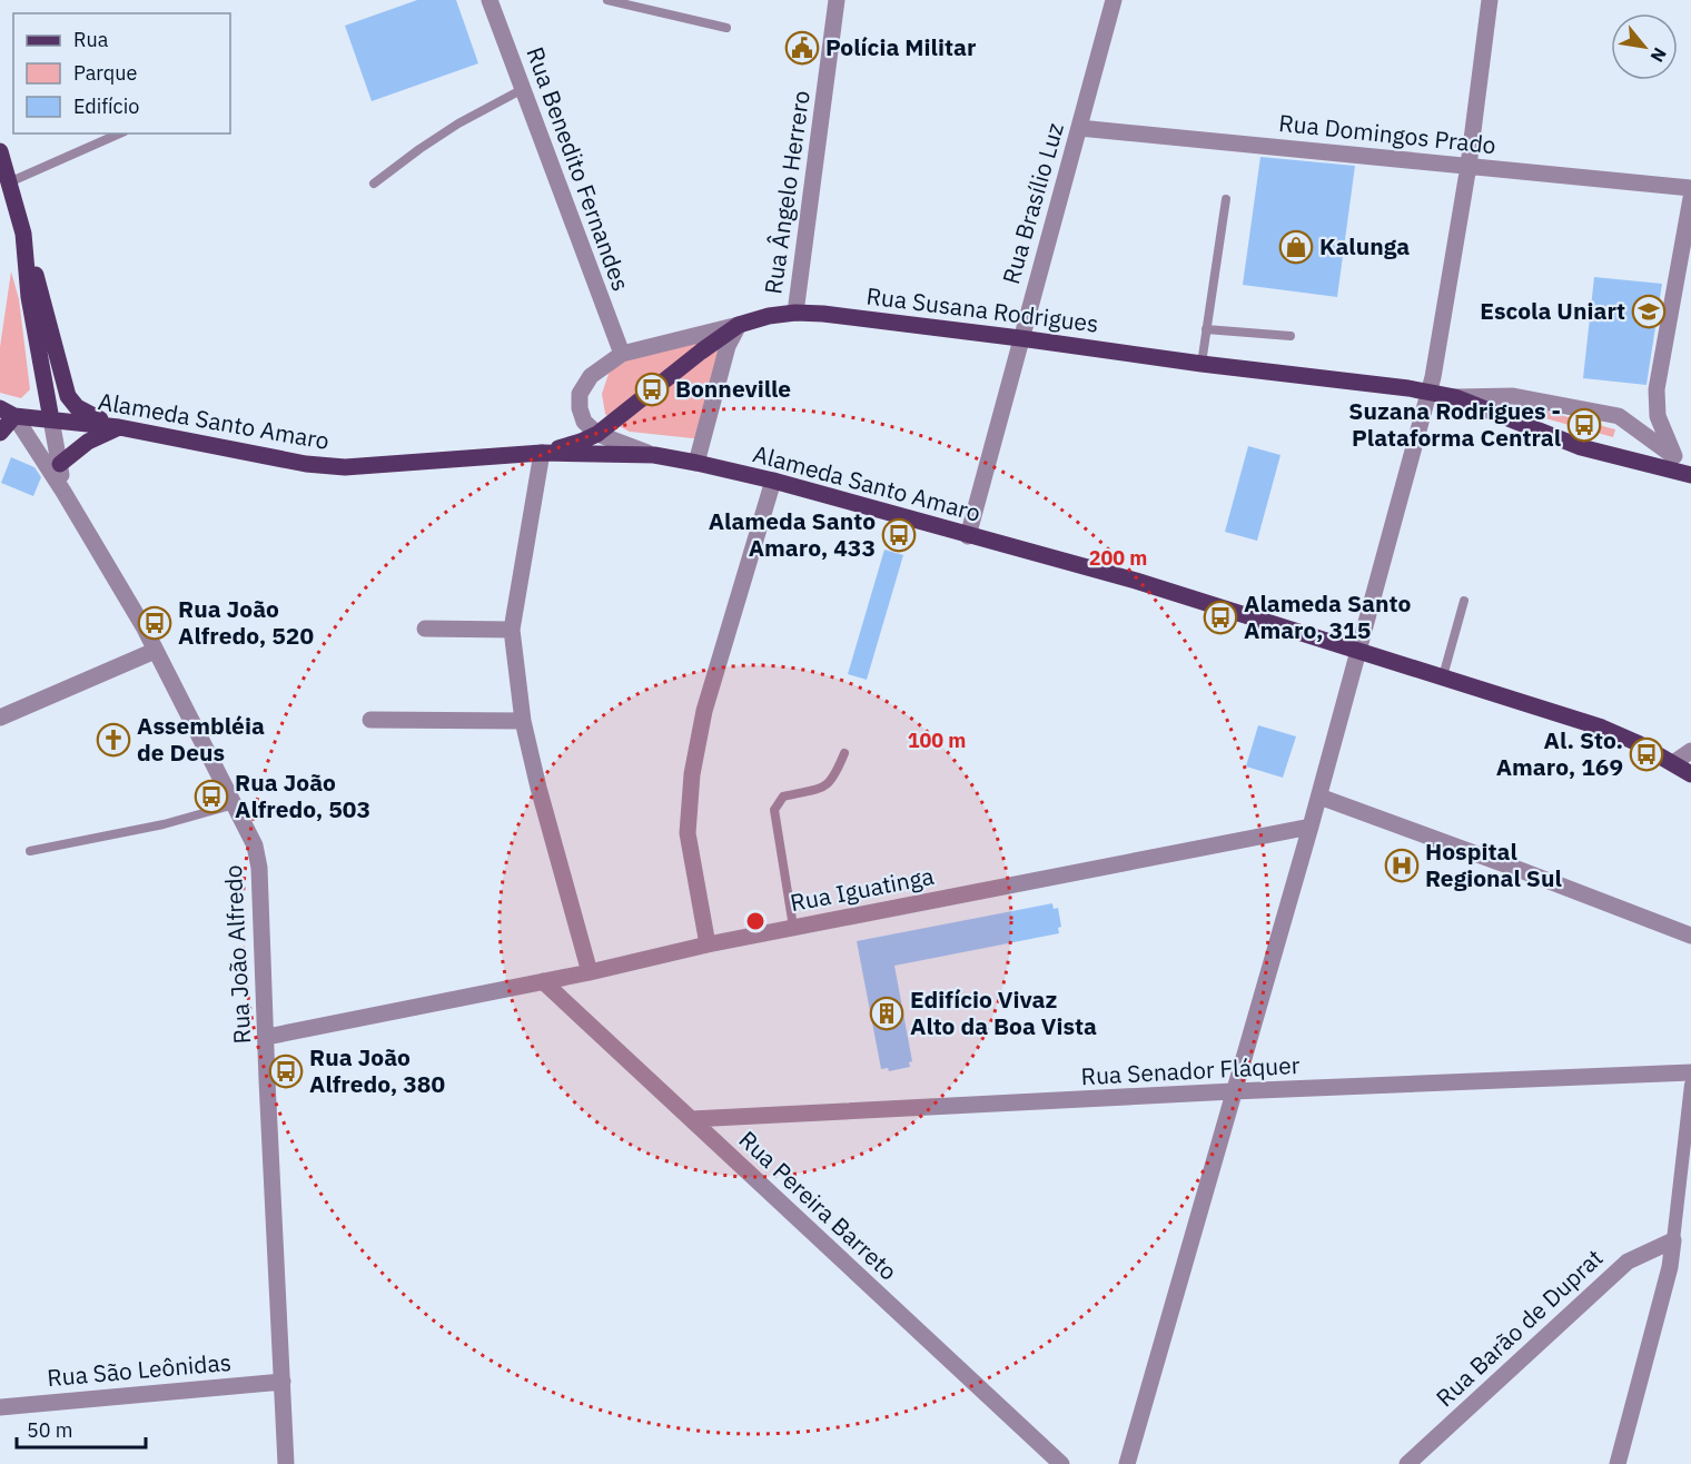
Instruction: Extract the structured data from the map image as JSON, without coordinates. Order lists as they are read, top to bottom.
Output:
{
  "streets": {
    "main road": ["Rua Susana Rodrigues", "Alameda Santo Amaro"],
    "street": [
      "Rua Domingos Prado",
      "Rua Benedito Fernandes",
      "Rua Ângelo Herrero",
      "Rua Brasílio Luz",
      "Rua Iguatinga",
      "Rua João Alfredo",
      "Rua Senador Fláquer",
      "Rua Pereira Barreto",
      "Rua Barão de Duprat",
      "Rua São Leônidas"
    ]
  },
  "crossings": [
    ["Rua Domingos Prado", "Rua Brasílio Luz"],
    ["Rua Ângelo Herrero", "Rua Susana Rodrigues"],
    ["Rua Brasílio Luz", "Rua Susana Rodrigues"],
    ["Rua Brasílio Luz", "Alameda Santo Amaro"],
    ["Rua Susana Rodrigues", "Alameda Santo Amaro"],
    ["Alameda Santo Amaro", "Rua João Alfredo"],
    ["Rua Iguatinga", "Rua João Alfredo"],
    ["Rua Iguatinga", "Rua Pereira Barreto"],
    ["Rua João Alfredo", "Rua São Leônidas"],
    ["Rua Senador Fláquer", "Rua Pereira Barreto"]
  ],
  "places": {
    "public building": ["Polícia Militar"],
    "shop": ["Kalunga"],
    "school or university": ["Escola Uniart"],
    "bus stop": [
      "Bonneville",
      "Suzana Rodrigues - Plataforma Central",
      "Alameda Santo Amaro, 433",
      "Alameda Santo Amaro, 315",
      "Rua João Alfredo, 520",
      "Al. Sto. Amaro, 169",
      "Rua João Alfredo, 503",
      "Rua João Alfredo, 380"
    ],
    "church": ["Assembléia de Deus"],
    "hospital": ["Hospital Regional Sul"],
    "building": ["Edifício Vivaz Alto da Boa Vista"]
  },
  "legend": ["Rua", "Parque", "Edifício"],
  "scale_bar": "50 m",
  "north": "bottom right",
  "rings": ["200 m", "100 m"]
}
